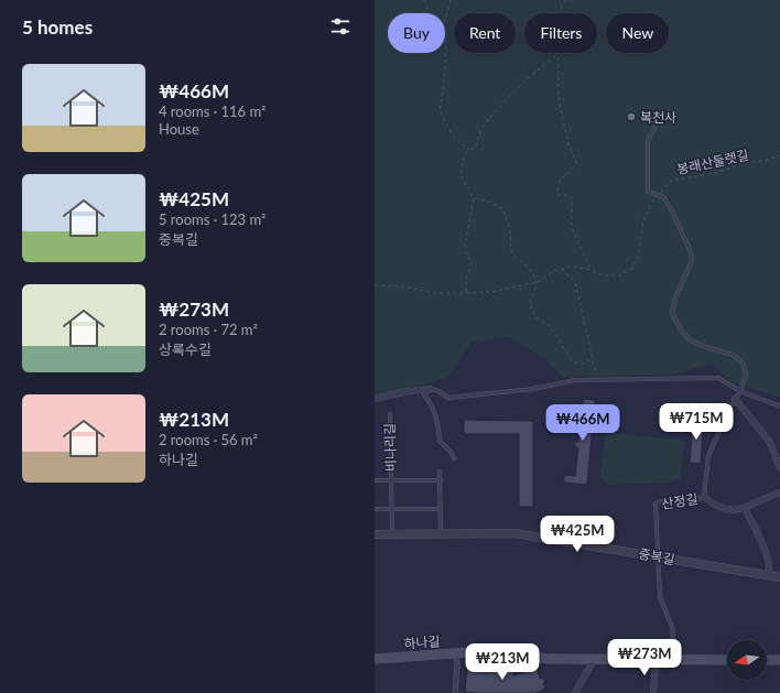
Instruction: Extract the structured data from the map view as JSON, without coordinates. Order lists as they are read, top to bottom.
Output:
{
  "streets": {
    "main road": ["하나길"],
    "street": ["중복길"],
    "lane": ["비나리길", "산정길"],
    "path": ["봉래산둘렛길"]
  },
  "crossings": [
    ["비나리길", "중복길"],
    ["산정길", "중복길"]
  ],
  "places": ["복천사"],
  "north": "left",
  "page": {
    "heading": "5 homes",
    "chip": [
      "Buy",
      "Rent",
      "Filters",
      "New"
    ],
    "list": [
      {
        "name": "₩466M",
        "note": "4 rooms · 116 m² · House"
      },
      {
        "name": "₩425M",
        "note": "5 rooms · 123 m² · 중복길"
      },
      {
        "name": "₩273M",
        "note": "2 rooms · 72 m² · 상록수길"
      },
      {
        "name": "₩213M",
        "note": "2 rooms · 56 m² · 하나길"
      }
    ],
    "price": [
      "₩715M",
      "₩466M",
      "₩425M",
      "₩273M",
      "₩213M"
    ]
  }
}
